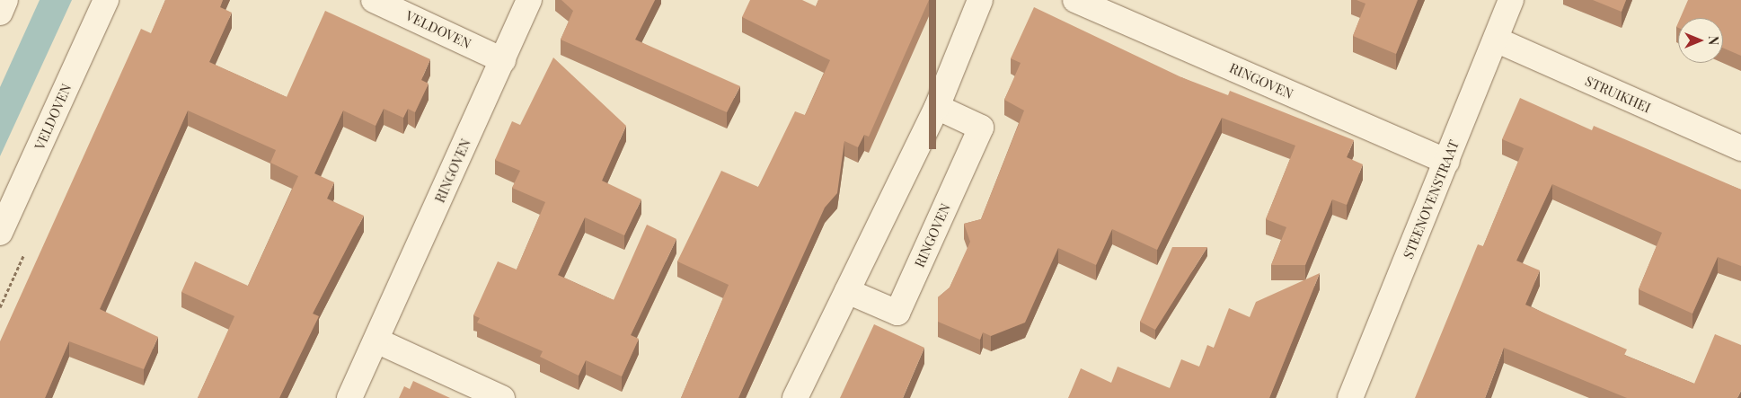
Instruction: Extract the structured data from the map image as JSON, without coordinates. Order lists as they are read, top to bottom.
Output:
{
  "streets": {
    "street": [
      "VELDOVEN",
      "RINGOVEN",
      "STRUIKHEI",
      "STEENOVENSTRAAT"
    ]
  },
  "crossings": [
    ["VELDOVEN", "RINGOVEN"],
    ["RINGOVEN", "STEENOVENSTRAAT"],
    ["STRUIKHEI", "STEENOVENSTRAAT"]
  ],
  "north": "right"
}
